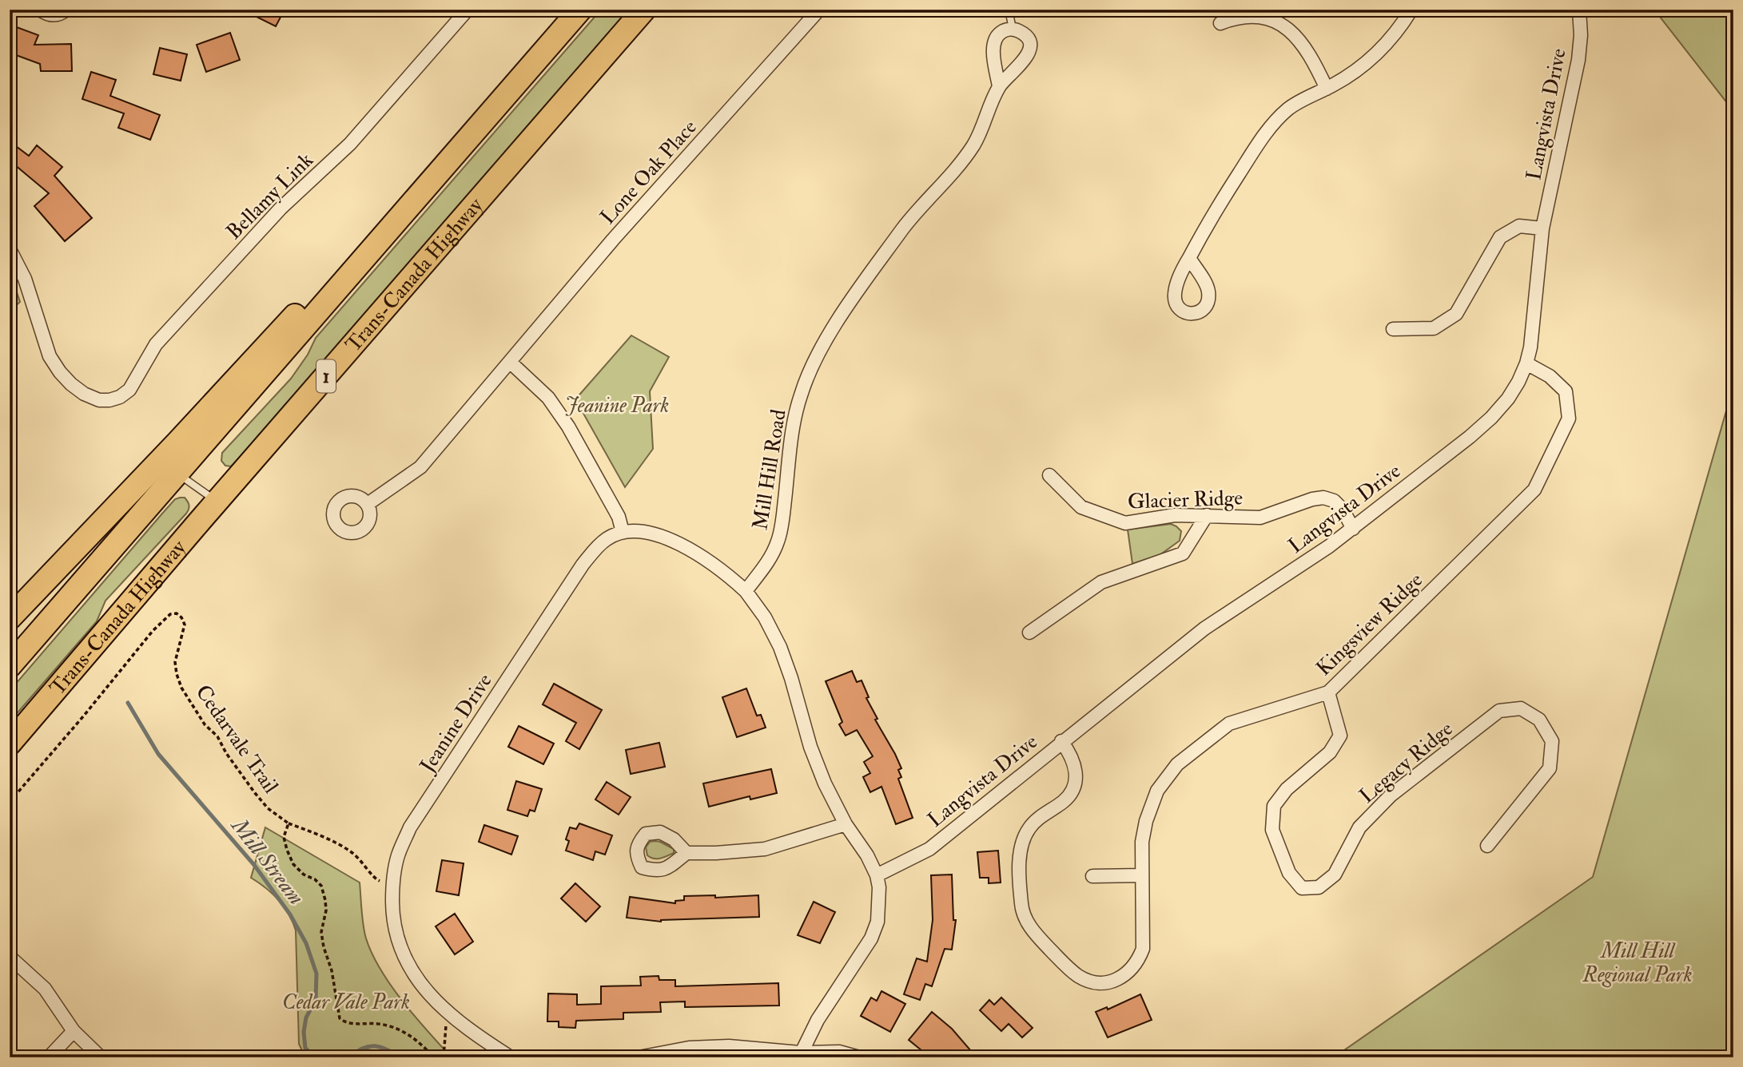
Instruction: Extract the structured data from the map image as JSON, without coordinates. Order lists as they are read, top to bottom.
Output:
{
  "streets": {
    "highway": ["Trans-Canada Highway", "1"],
    "street": [
      "Langvista Drive",
      "Lone Oak Place",
      "Bellamy Link",
      "Mill Hill Road",
      "Glacier Ridge",
      "Kingsview Ridge",
      "Jeanine Drive",
      "Legacy Ridge"
    ],
    "path": ["Cedarvale Trail"]
  },
  "crossings": [
    ["Langvista Drive", "Glacier Ridge"],
    ["Langvista Drive", "Kingsview Ridge"],
    ["Kingsview Ridge", "Legacy Ridge"],
    ["Jeanine Drive", "Cedarvale Trail"]
  ],
  "water": ["Mill Stream"],
  "parks": ["Jeanine Park", "Mill Hill Regional Park", "Cedar Vale Park"]
}
